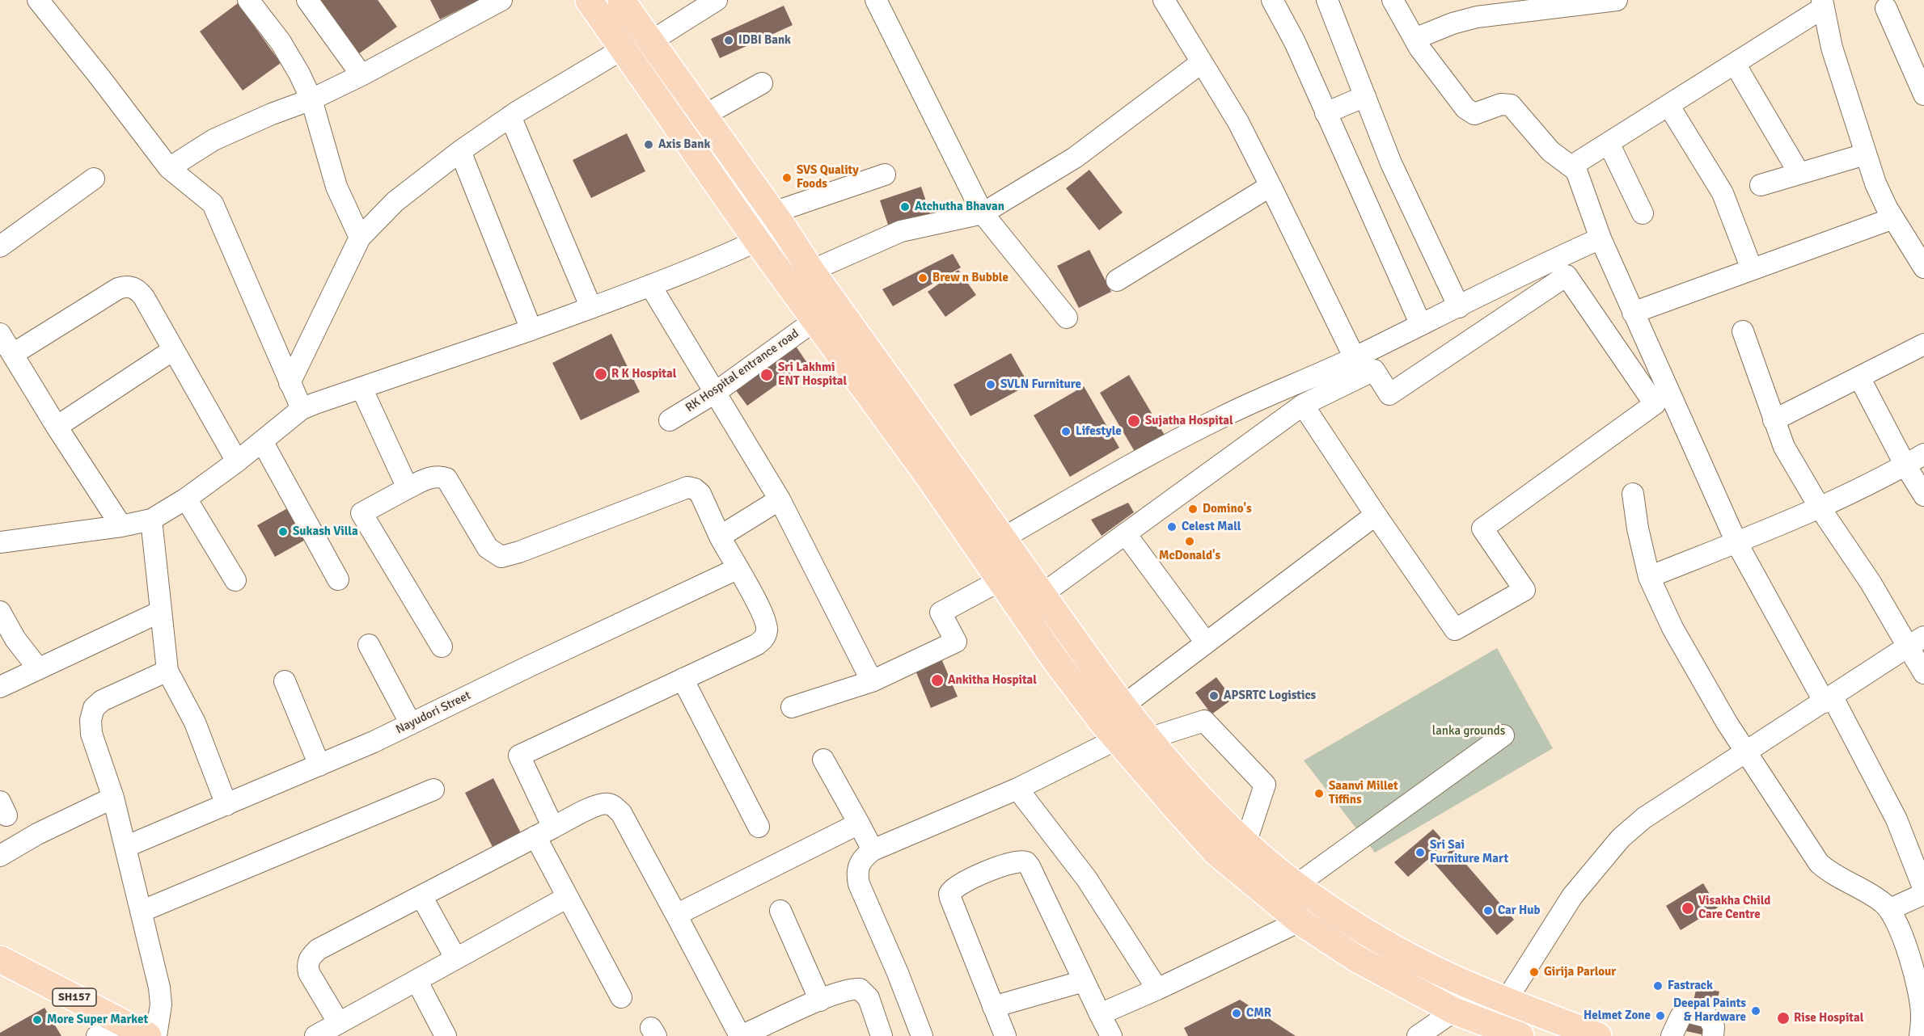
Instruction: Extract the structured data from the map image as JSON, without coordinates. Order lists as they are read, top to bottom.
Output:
{
  "streets": {
    "main road": ["SH157"],
    "street": ["RK Hospital entrance road", "Nayudori Street"]
  },
  "parks": ["lanka grounds"],
  "places": [
    "IDBI Bank",
    "Axis Bank",
    "SVS Quality Foods",
    "Atchutha Bhavan",
    "Brew n Bubble",
    "R K Hospital",
    "Sri Lakhmi ENT Hospital",
    "SVLN Furniture",
    "Sujatha Hospital",
    "Lifestyle",
    "Domino's",
    "Celest Mall",
    "Sukash Villa",
    "McDonald's",
    "Ankitha Hospital",
    "APSRTC Logistics",
    "Saanvi Millet Tiffins",
    "Sri Sai Furniture Mart",
    "Visakha Child Care Centre",
    "Car Hub",
    "Girija Parlour",
    "Fastrack",
    "Deepal Paints & Hardware",
    "CMR",
    "Helmet Zone",
    "Rise Hospital",
    "More Super Market"
  ]
}
